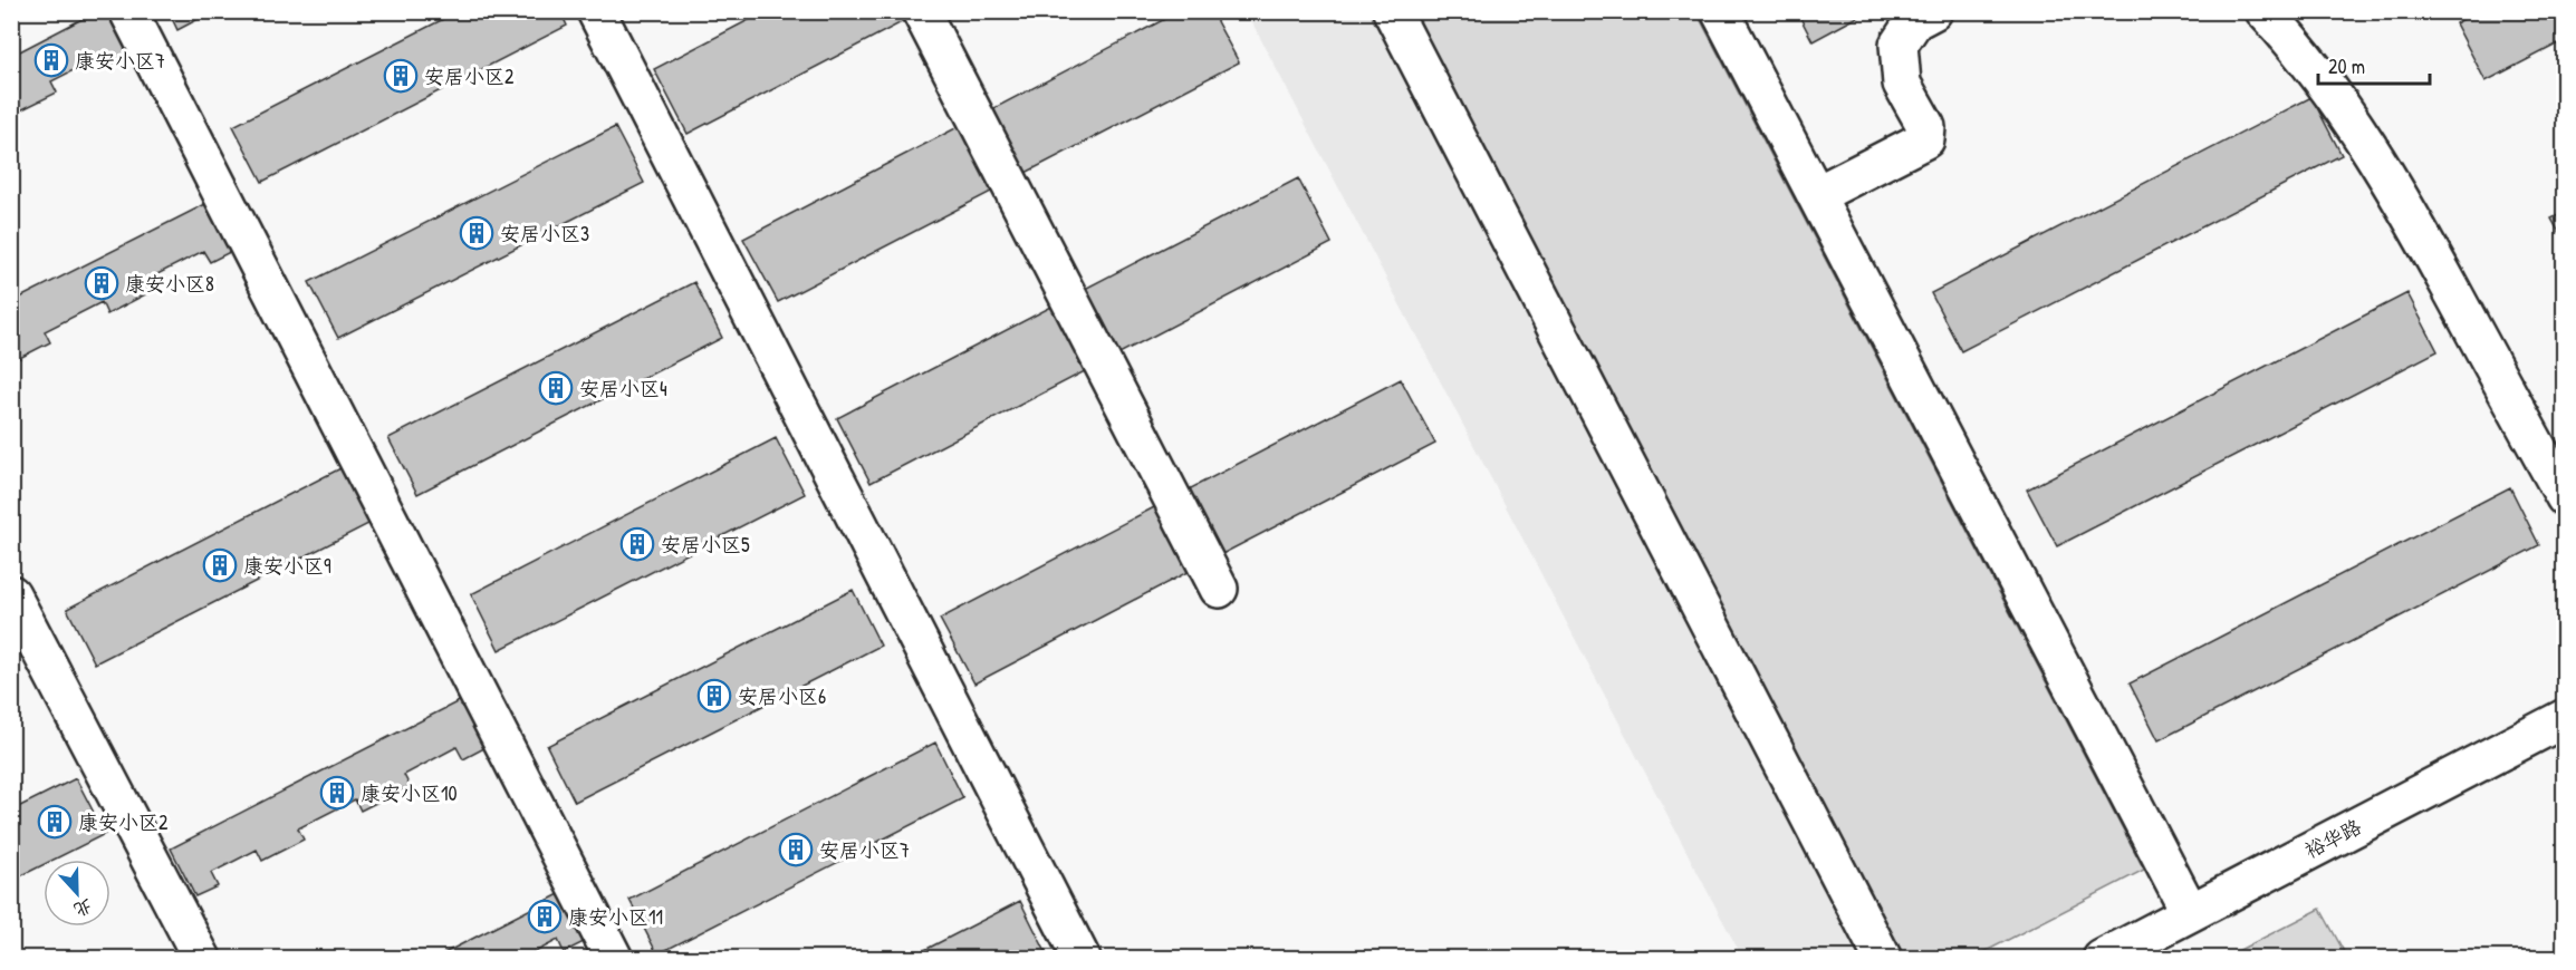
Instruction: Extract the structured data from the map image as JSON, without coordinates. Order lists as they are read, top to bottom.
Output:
{
  "streets": {
    "street": ["裕华路"]
  },
  "places": {
    "building": [
      "康安小区7",
      "安居小区2",
      "安居小区3",
      "康安小区8",
      "安居小区4",
      "安居小区5",
      "康安小区9",
      "安居小区6",
      "康安小区10",
      "康安小区2",
      "安居小区7",
      "康安小区11"
    ]
  },
  "scale_bar": "20 m",
  "north": "bottom"
}
